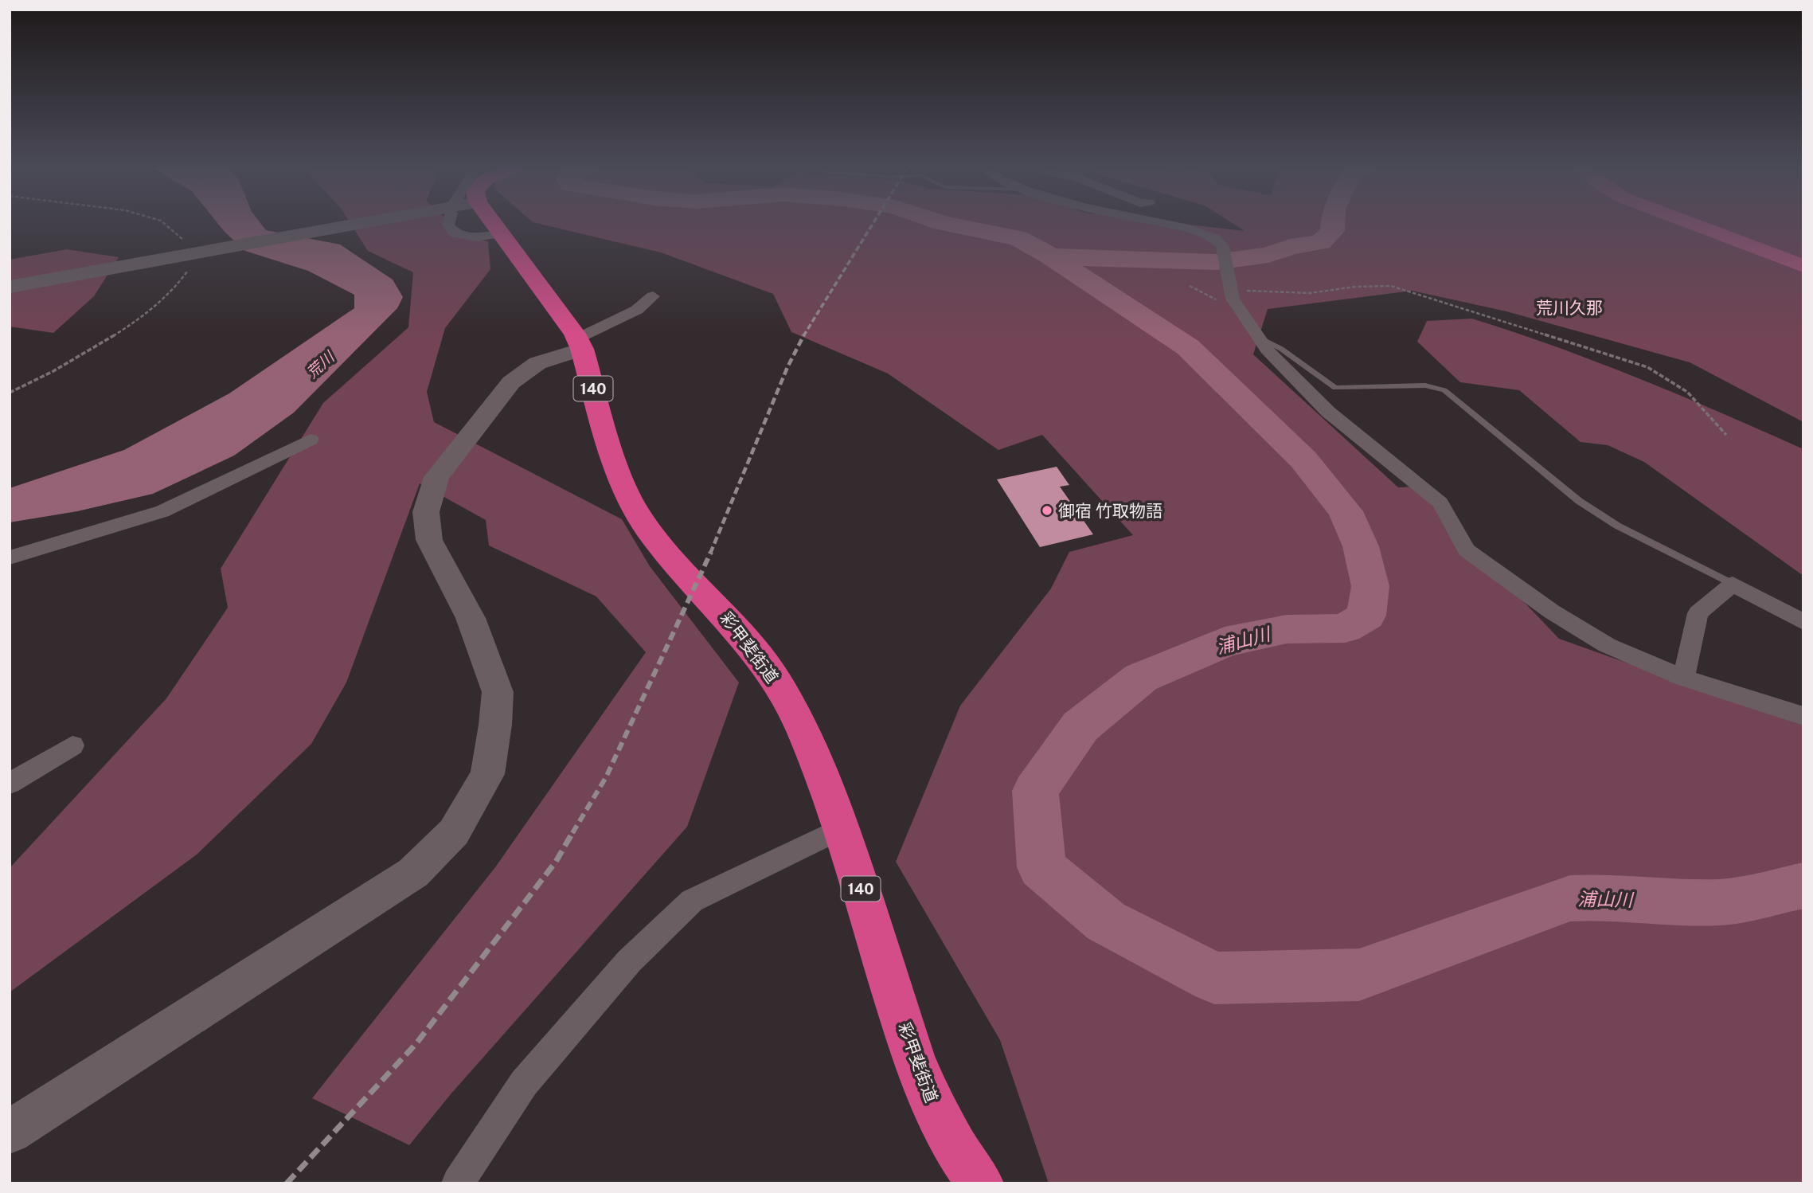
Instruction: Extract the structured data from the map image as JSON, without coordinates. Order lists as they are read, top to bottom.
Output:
{
  "streets": {
    "highway": ["140", "彩甲斐街道"]
  },
  "districts": ["荒川久那"],
  "water": ["荒川", "浦山川"],
  "places": ["御宿 竹取物語"]
}
